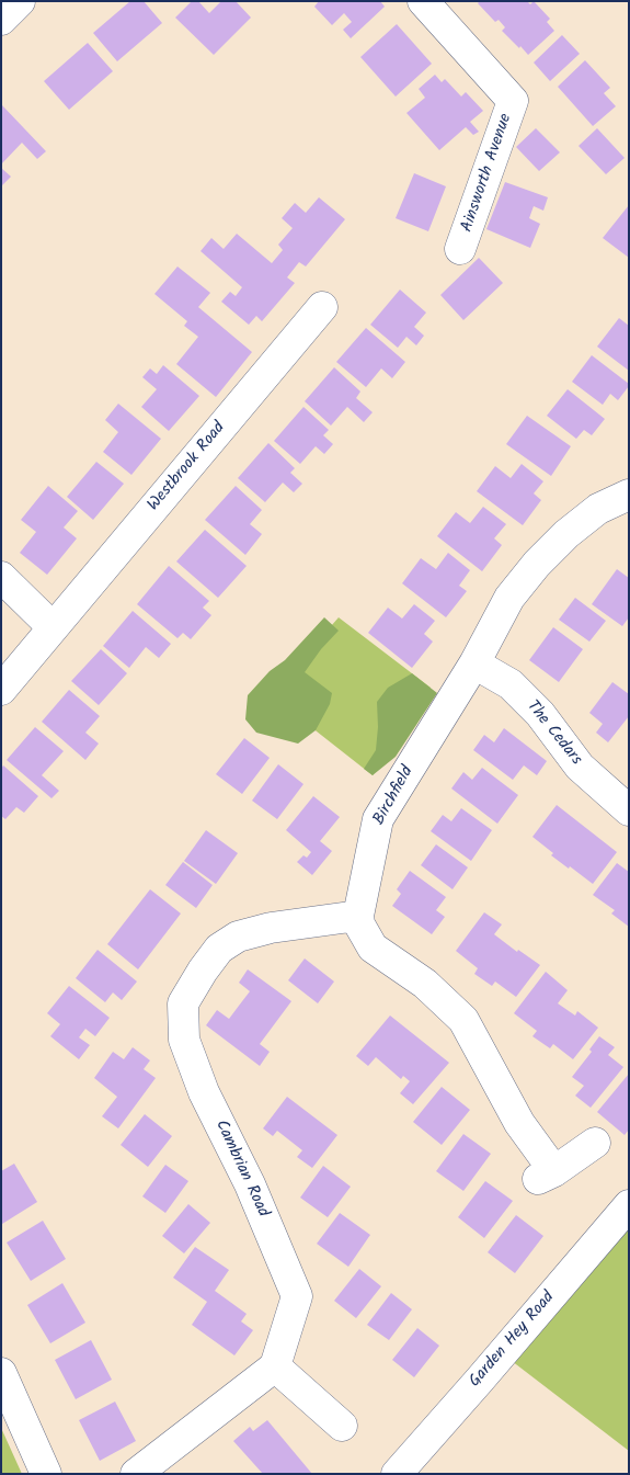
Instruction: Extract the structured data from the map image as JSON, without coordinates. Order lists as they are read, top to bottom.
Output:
{
  "streets": {
    "street": [
      "Ainsworth Avenue",
      "Westbrook Road",
      "The Cedars",
      "Birchfield",
      "Cambrian Road",
      "Garden Hey Road"
    ]
  },
  "crossings": [
    ["The Cedars", "Birchfield"],
    ["Birchfield", "Cambrian Road"]
  ]
}
